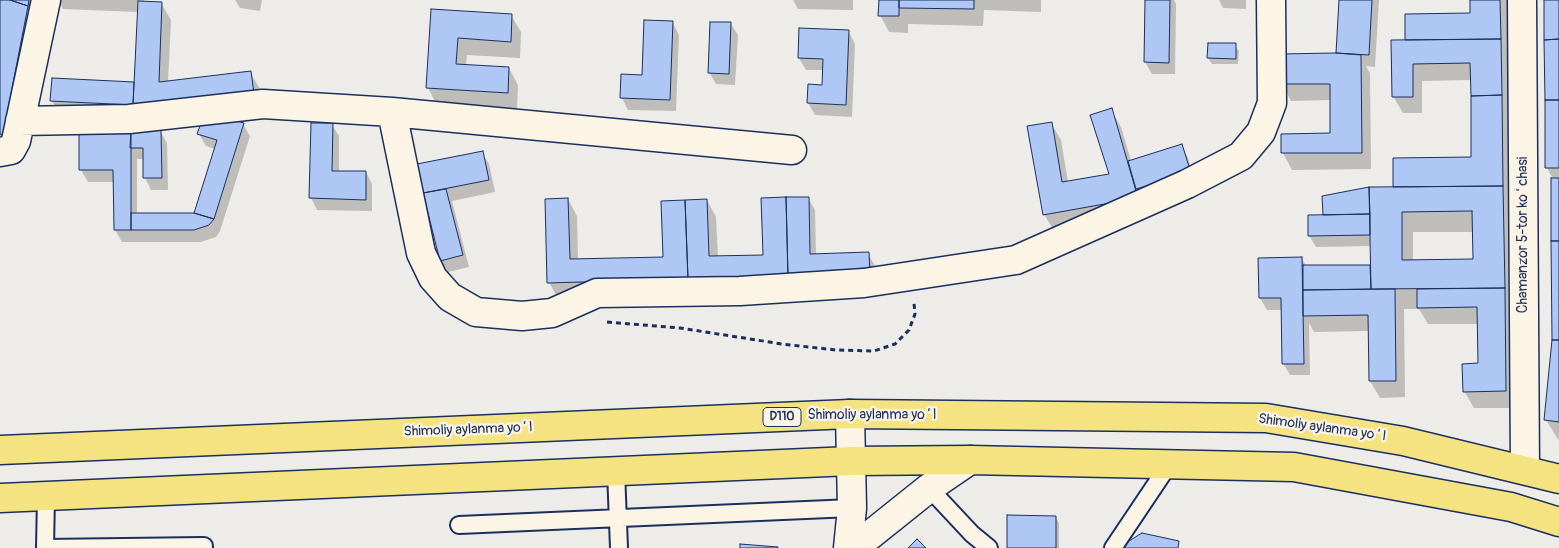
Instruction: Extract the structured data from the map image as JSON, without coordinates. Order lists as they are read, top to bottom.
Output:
{
  "streets": {
    "main road": ["Shimoliy aylanma yoʻl", "D110"],
    "street": ["Chamanzor 5-tor koʻchasi"]
  },
  "crossings": [
    ["Chamanzor 5-tor koʻchasi", "Shimoliy aylanma yoʻl"]
  ]
}
